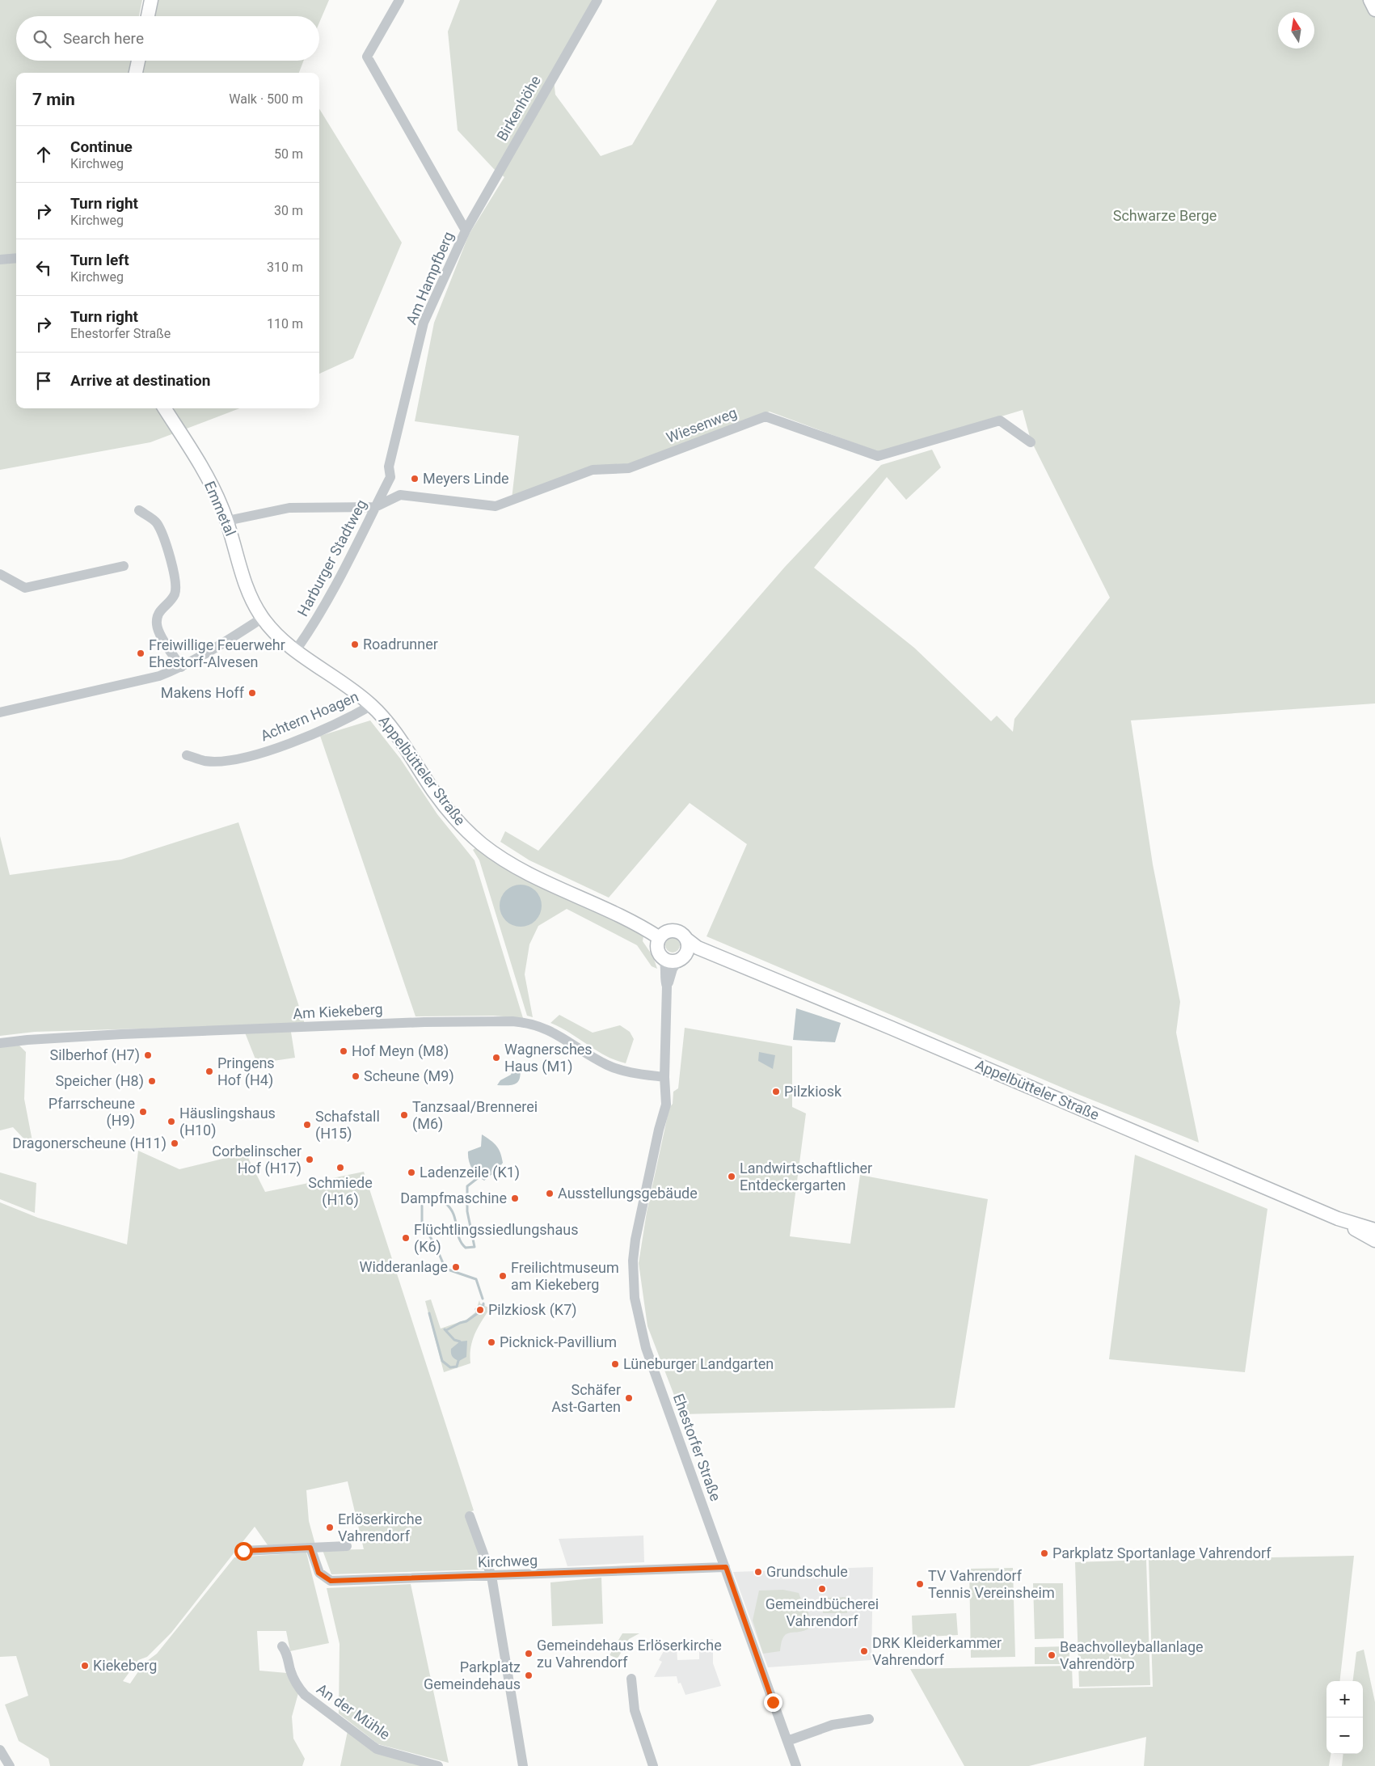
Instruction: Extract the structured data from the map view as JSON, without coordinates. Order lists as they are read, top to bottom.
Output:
{
  "streets": {
    "main road": ["Emmetal", "Appelbütteler Straße"],
    "street": [
      "Birkenhöhe",
      "Am Hampfberg",
      "Wiesenweg",
      "Harburger Stadtweg",
      "Achtern Hoagen",
      "Am Kiekeberg",
      "Ehestorfer Straße",
      "Kirchweg",
      "An der Mühle"
    ]
  },
  "crossings": [
    ["Birkenhöhe", "Am Hampfberg"],
    ["Am Hampfberg", "Harburger Stadtweg"],
    ["Wiesenweg", "Harburger Stadtweg"],
    ["Emmetal", "Appelbütteler Straße"],
    ["Harburger Stadtweg", "Appelbütteler Straße"],
    ["Achtern Hoagen", "Appelbütteler Straße"],
    ["Appelbütteler Straße", "Ehestorfer Straße"],
    ["Am Kiekeberg", "Ehestorfer Straße"],
    ["Ehestorfer Straße", "Kirchweg"]
  ],
  "parks": ["Schwarze Berge"],
  "places": [
    "Meyers Linde",
    "Roadrunner",
    "Freiwillige Feuerwehr Ehestorf-Alvesen",
    "Makens Hoff",
    "Hof Meyn (M8)",
    "Silberhof (H7)",
    "Wagnersches Haus (M1)",
    "Pringens Hof (H4)",
    "Scheune (M9)",
    "Speicher (H8)",
    "Pilzkiosk",
    "Pfarrscheune (H9)",
    "Tanzsaal/Brennerei (M6)",
    "Häuslingshaus (H10)",
    "Schafstall (H15)",
    "Dragonerscheune (H11)",
    "Corbelinscher Hof (H17)",
    "Schmiede (H16)",
    "Ladenzeile (K1)",
    "Landwirtschaftlicher Entdeckergarten",
    "Ausstellungsgebäude",
    "Dampfmaschine",
    "Flüchtlingssiedlungshaus (K6)",
    "Widderanlage",
    "Freilichtmuseum am Kiekeberg",
    "Pilzkiosk (K7)",
    "Picknick-Pavillium",
    "Lüneburger Landgarten",
    "Schäfer Ast-Garten",
    "Erlöserkirche Vahrendorf",
    "Parkplatz Sportanlage Vahrendorf",
    "Grundschule",
    "TV Vahrendorf Tennis Vereinsheim",
    "Gemeindbücherei Vahrendorf",
    "DRK Kleiderkammer Vahrendorf",
    "Gemeindehaus Erlöserkirche zu Vahrendorf",
    "Beachvolleyballanlage Vahrendörp",
    "Kiekeberg",
    "Parkplatz Gemeindehaus"
  ],
  "north": "top",
  "page": {
    "search": "Search here",
    "heading": ["7 min", "Walk · 500 m"],
    "list": [
      ["Continue", "Kirchweg", "50 m"],
      ["Turn right", "Kirchweg", "30 m"],
      ["Turn left", "Kirchweg", "310 m"],
      ["Turn right", "Ehestorfer Straße", "110 m"],
      "Arrive at destination"
    ],
    "map_buttons": ["+", "−"]
  }
}
